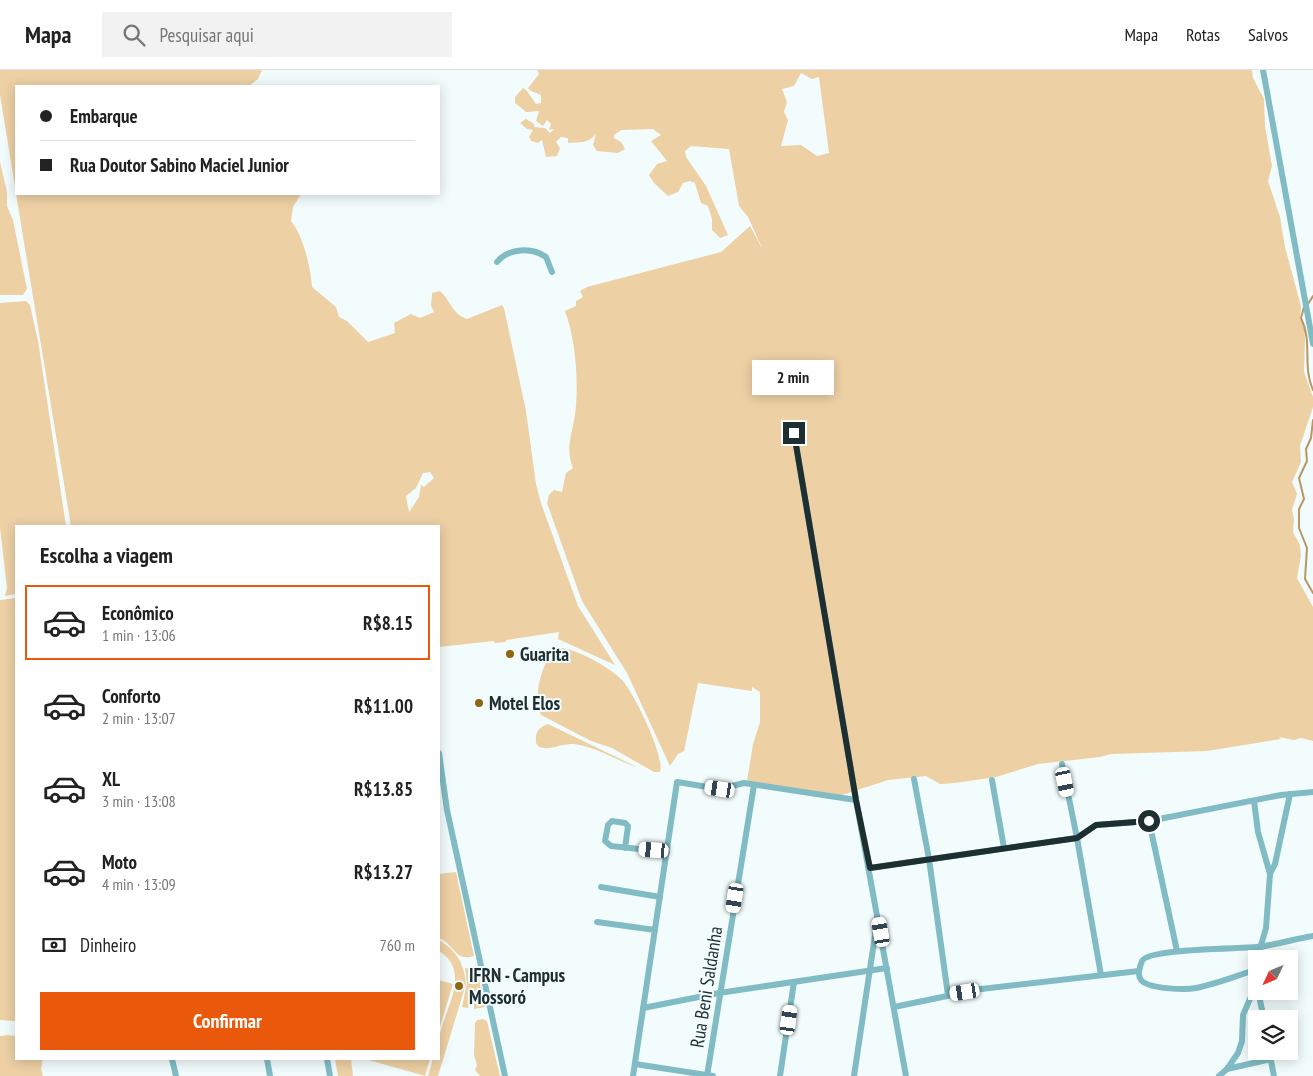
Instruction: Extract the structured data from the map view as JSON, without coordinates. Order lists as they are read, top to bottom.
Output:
{
  "streets": {
    "street": ["Rua Beni Saldanha"]
  },
  "places": ["Guarita", "Motel Elos", "IFRN - Campus Mossoró"],
  "north": "bottom left",
  "page": {
    "header": "Mapa",
    "search": "Pesquisar aqui",
    "nav": ["Mapa", "Rotas", "Salvos"],
    "banner": ["Embarque", "Rua Doutor Sabino Maciel Junior"],
    "bubble": "2 min",
    "heading": "Escolha a viagem",
    "list": [
      {
        "name": "Econômico",
        "note": "1 min · 13:06",
        "value": "R$8.15"
      },
      {
        "name": "Conforto",
        "note": "2 min · 13:07",
        "value": "R$11.00"
      },
      {
        "name": "XL",
        "note": "3 min · 13:08",
        "value": "R$13.85"
      },
      {
        "name": "Moto",
        "note": "4 min · 13:09",
        "value": "R$13.27"
      }
    ],
    "pay": ["Dinheiro", "760 m"],
    "buttons": "Confirmar"
  }
}
